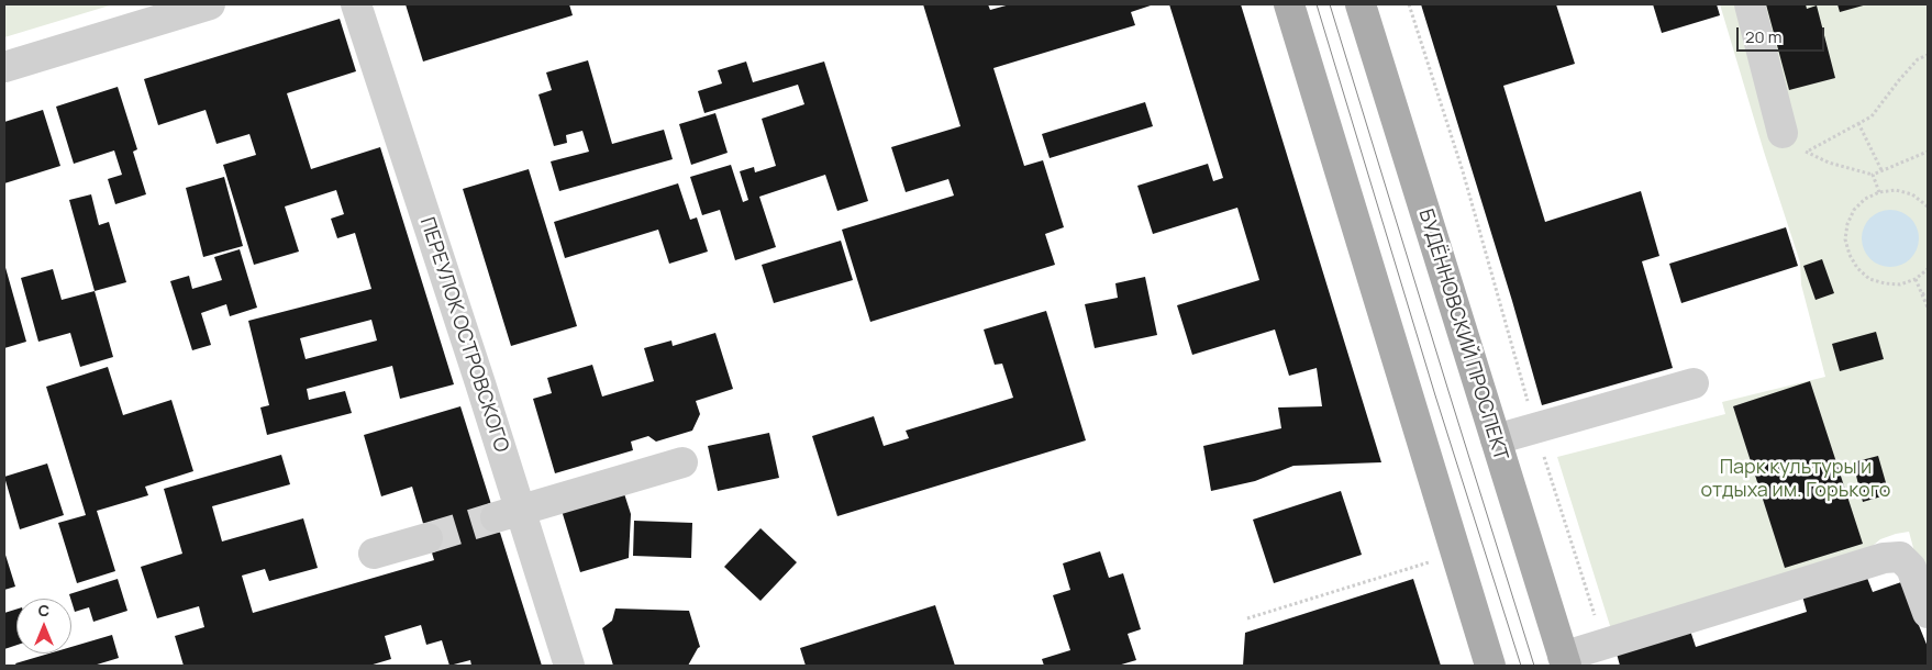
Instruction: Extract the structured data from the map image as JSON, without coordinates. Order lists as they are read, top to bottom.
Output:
{
  "streets": {
    "main road": ["БУДЁННОВСКИЙ ПРОСПЕКТ"],
    "street": ["ПЕРЕУЛОК ОСТРОВСКОГО"]
  },
  "parks": ["Парк культуры и отдыха им. Горького"],
  "scale_bar": "20 m",
  "north": "top"
}
